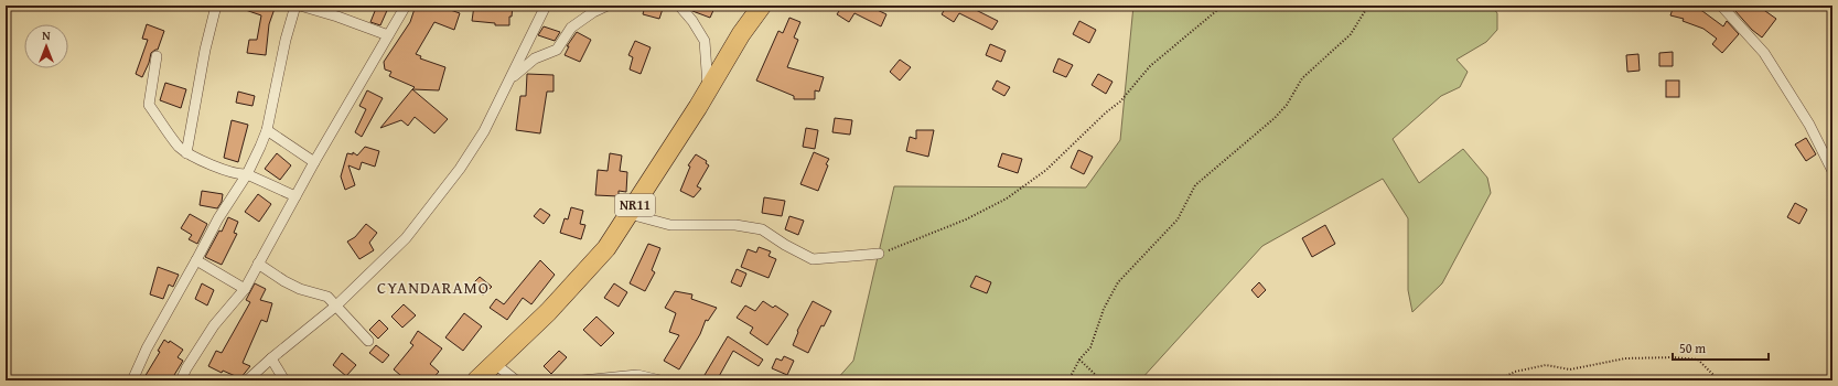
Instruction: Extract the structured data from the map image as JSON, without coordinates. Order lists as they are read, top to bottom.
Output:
{
  "streets": {
    "highway": ["NR11"]
  },
  "districts": ["CYANDARAMO"],
  "scale_bar": "50 m",
  "north": "top"
}
